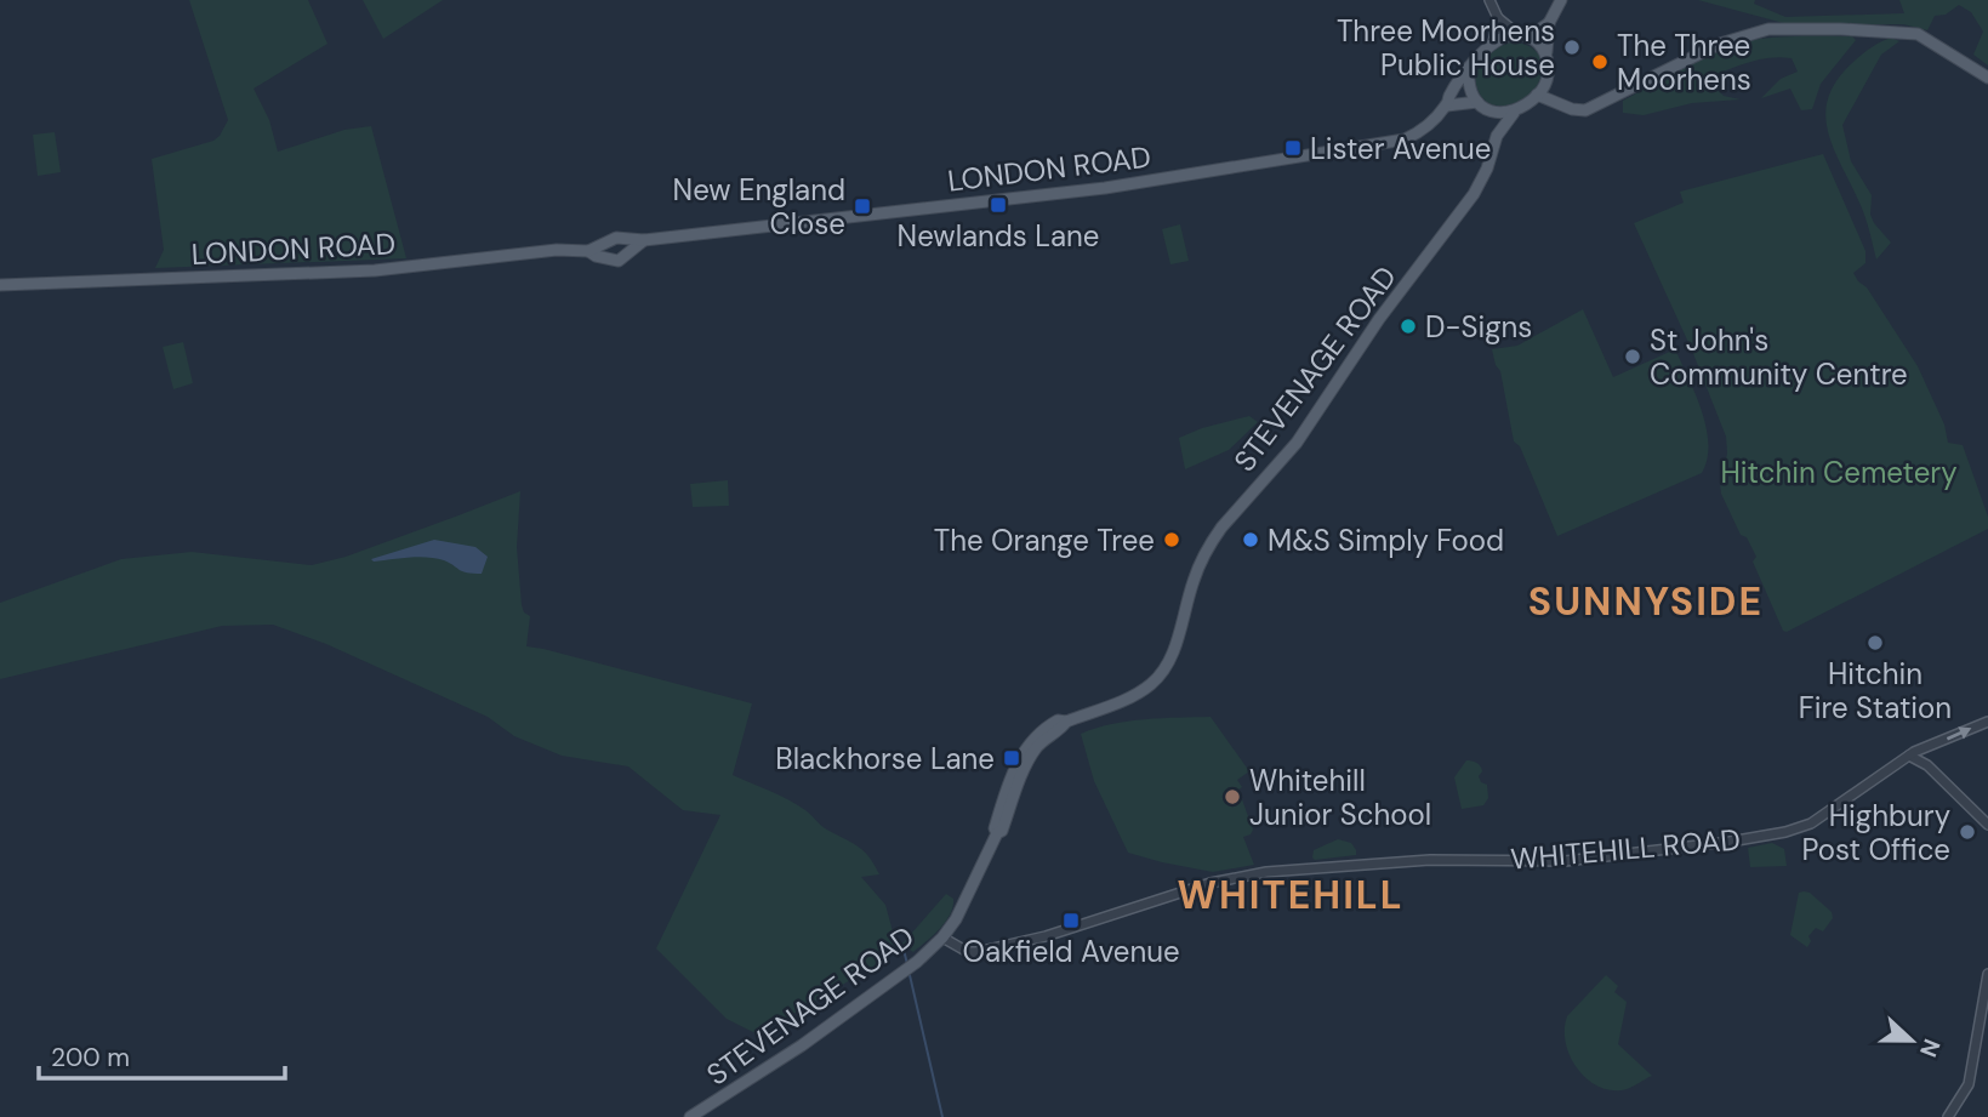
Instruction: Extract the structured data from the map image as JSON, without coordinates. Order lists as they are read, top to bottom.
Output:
{
  "streets": {
    "main road": ["LONDON ROAD", "STEVENAGE ROAD"],
    "street": ["WHITEHILL ROAD"]
  },
  "crossings": [
    ["LONDON ROAD", "STEVENAGE ROAD"],
    ["STEVENAGE ROAD", "WHITEHILL ROAD"]
  ],
  "districts": ["SUNNYSIDE", "WHITEHILL"],
  "parks": ["Hitchin Cemetery"],
  "places": {
    "other": [
      "Three Moorhens Public House",
      "The Three Moorhens",
      "D-Signs",
      "St John's Community Centre",
      "The Orange Tree",
      "M&S Simply Food",
      "Hitchin Fire Station",
      "Whitehill Junior School",
      "Highbury Post Office"
    ],
    "transit": [
      "Lister Avenue",
      "Newlands Lane",
      "New England Close",
      "Blackhorse Lane",
      "Oakfield Avenue"
    ]
  },
  "scale_bar": "200 m",
  "north": "right"
}
